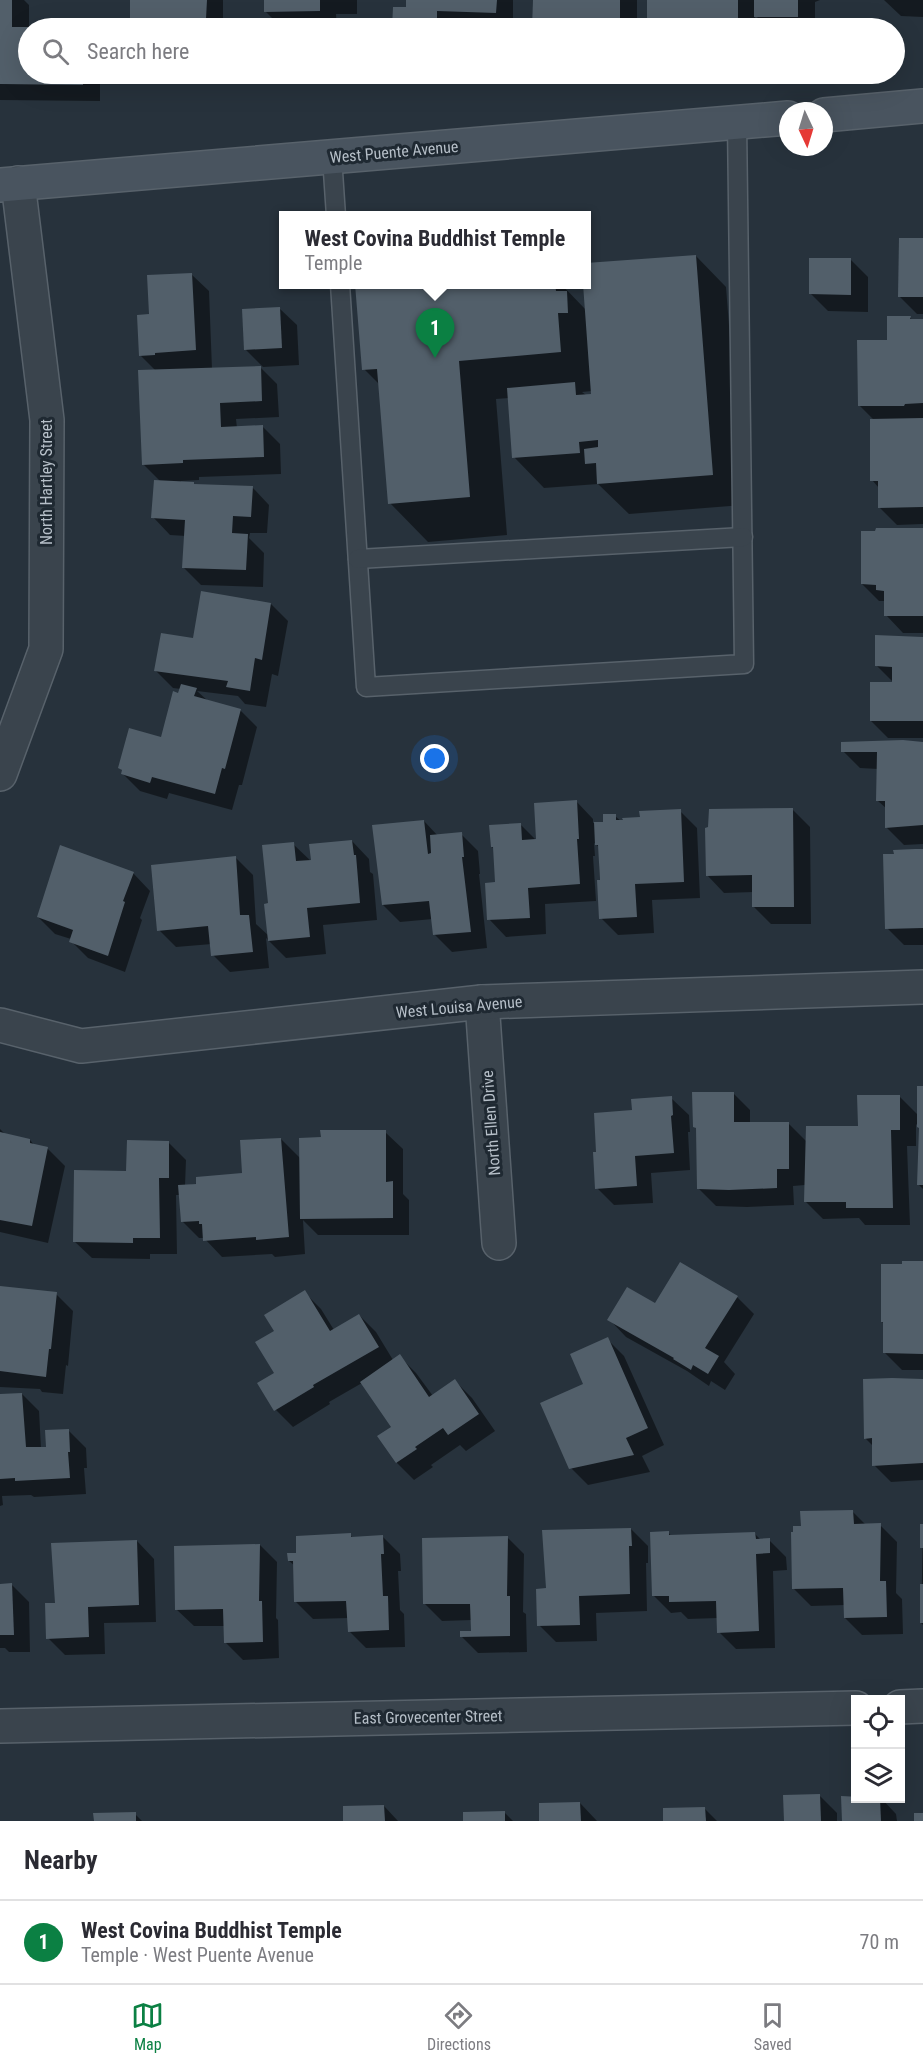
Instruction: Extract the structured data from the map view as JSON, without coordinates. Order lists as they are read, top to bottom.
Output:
{
  "streets": {
    "main road": ["West Puente Avenue"],
    "street": [
      "North Hartley Street",
      "West Louisa Avenue",
      "North Ellen Drive",
      "East Grovecenter Street"
    ]
  },
  "crossings": [
    ["West Puente Avenue", "North Hartley Street"],
    ["West Louisa Avenue", "North Ellen Drive"]
  ],
  "north": "bottom",
  "page": {
    "search": "Search here",
    "popup": ["West Covina Buddhist Temple", "Temple"],
    "pins": "1",
    "heading": "Nearby",
    "list": [
      {
        "mark": "1",
        "name": "West Covina Buddhist Temple",
        "note": "Temple · West Puente Avenue",
        "value": "70 m"
      }
    ],
    "nav": ["Map", "Directions", "Saved"]
  }
}
